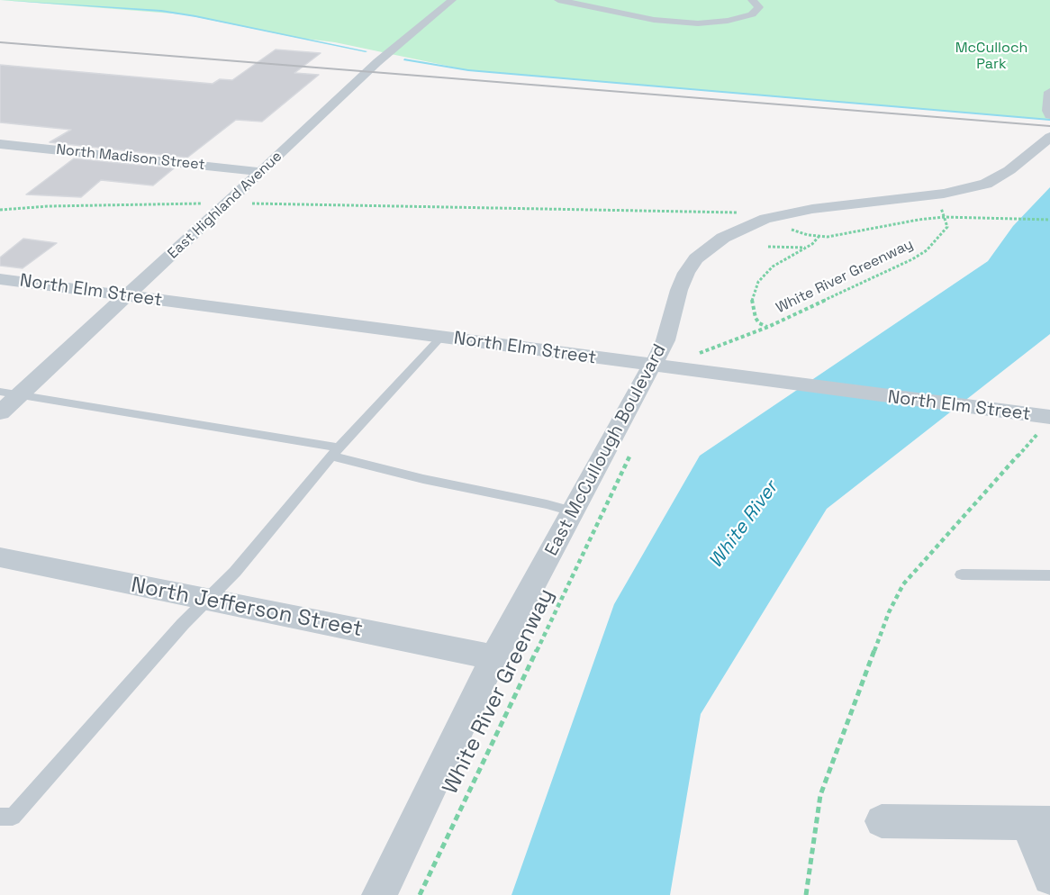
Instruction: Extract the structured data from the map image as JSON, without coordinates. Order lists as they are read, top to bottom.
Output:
{
  "streets": {
    "street": [
      "North Madison Street",
      "East Highland Avenue",
      "North Elm Street",
      "East McCullough Boulevard",
      "North Jefferson Street"
    ],
    "path": ["White River Greenway"]
  },
  "crossings": [
    ["North Madison Street", "East Highland Avenue"],
    ["East Highland Avenue", "North Elm Street"],
    ["North Elm Street", "East McCullough Boulevard"],
    ["East McCullough Boulevard", "North Jefferson Street"]
  ],
  "water": ["White River"],
  "parks": ["McCulloch Park"]
}
